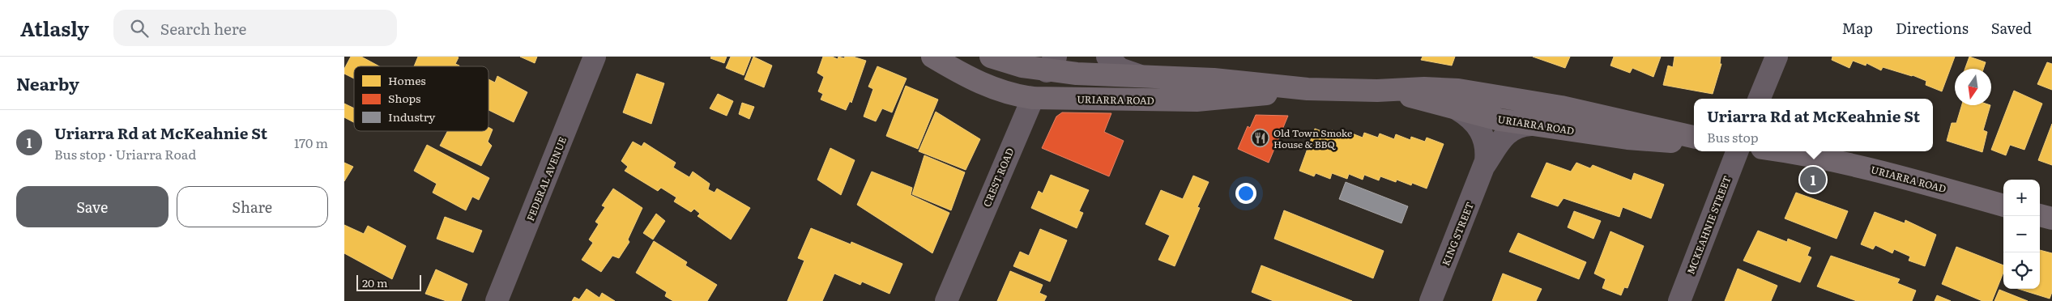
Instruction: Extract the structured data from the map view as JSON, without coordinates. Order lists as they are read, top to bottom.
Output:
{
  "streets": {
    "main road": ["URIARRA ROAD", "CREST ROAD"],
    "street": ["FEDERAL AVENUE", "MCKEAHNIE STREET", "KING STREET"]
  },
  "crossings": [
    ["URIARRA ROAD", "CREST ROAD"],
    ["URIARRA ROAD", "KING STREET"]
  ],
  "places": {
    "restaurant": ["Old Town Smoke House & BBQ"]
  },
  "legend": ["Homes", "Shops", "Industry"],
  "scale_bar": "20 m",
  "north": "bottom",
  "page": {
    "header": "Atlasly",
    "search": "Search here",
    "nav": ["Map", "Directions", "Saved"],
    "heading": "Nearby",
    "popup": ["Uriarra Rd at McKeahnie St", "Bus stop"],
    "list": [
      {
        "mark": "1",
        "name": "Uriarra Rd at McKeahnie St",
        "note": "Bus stop · Uriarra Road",
        "value": "170 m"
      }
    ],
    "pins": "1",
    "buttons": ["Save", "Share"],
    "map_buttons": ["+", "−"],
    "scale": "20 m"
  }
}
